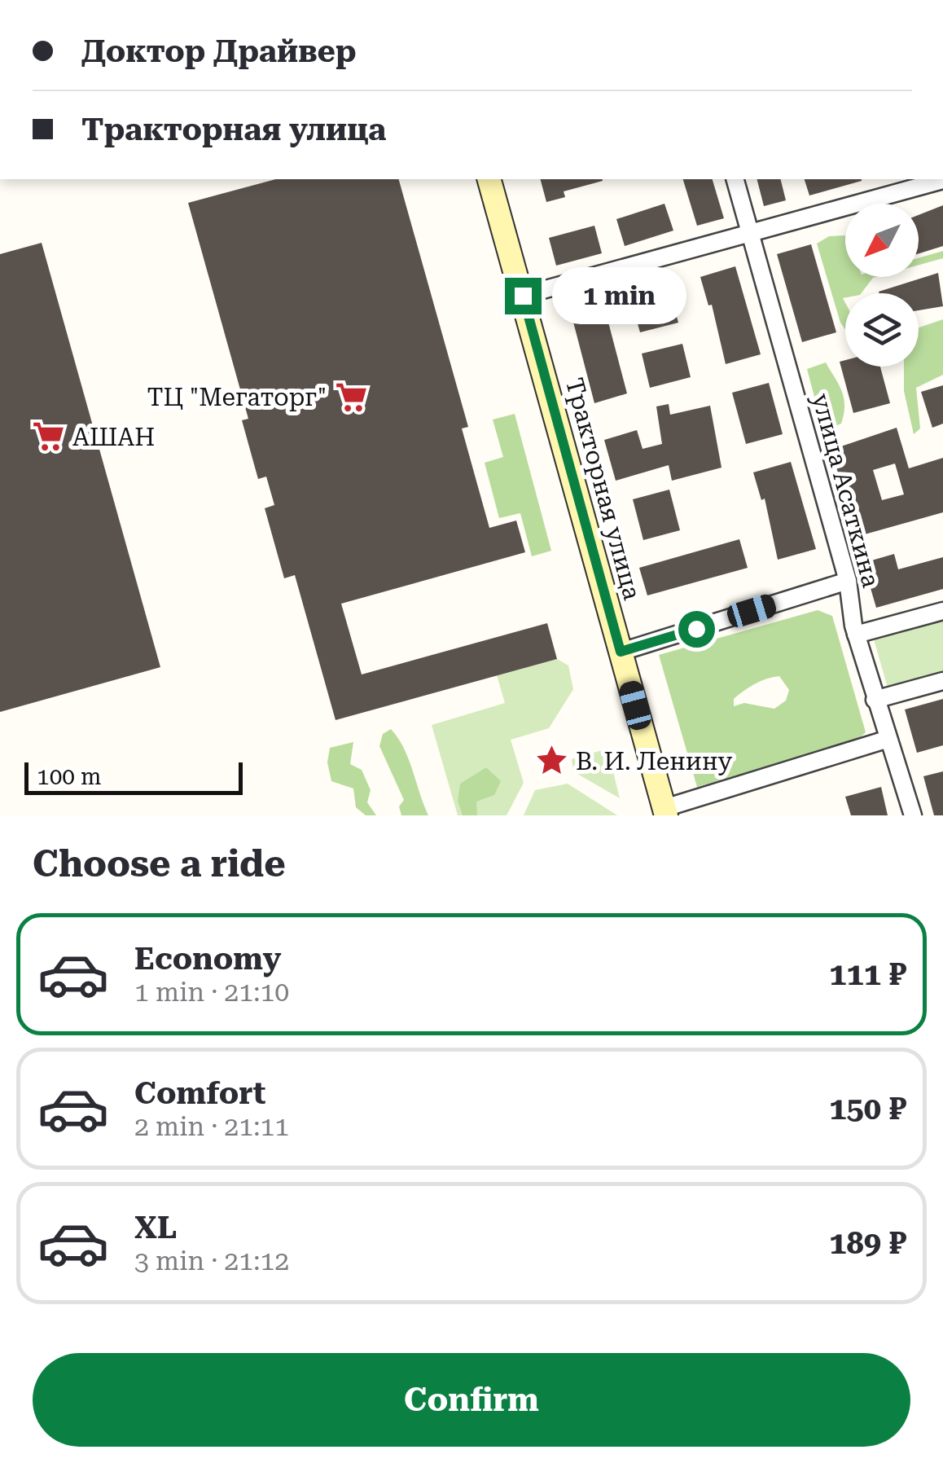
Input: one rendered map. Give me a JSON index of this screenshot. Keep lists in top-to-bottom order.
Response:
{
  "streets": {
    "main road": ["Тракторная улица"],
    "street": ["улица Асаткина"]
  },
  "places": {
    "supermarket": ["ТЦ \"Мегаторг\"", "АШАН"],
    "place": ["В. И. Ленину"]
  },
  "scale_bar": "100 m",
  "north": "bottom left",
  "page": {
    "banner": ["Доктор Драйвер", "Тракторная улица"],
    "bubble": "1 min",
    "scale": "100 m",
    "heading": "Choose a ride",
    "list": [
      {
        "name": "Economy",
        "note": "1 min · 21:10",
        "value": "111 ₽"
      },
      {
        "name": "Comfort",
        "note": "2 min · 21:11",
        "value": "150 ₽"
      },
      {
        "name": "XL",
        "note": "3 min · 21:12",
        "value": "189 ₽"
      }
    ],
    "buttons": "Confirm"
  }
}
